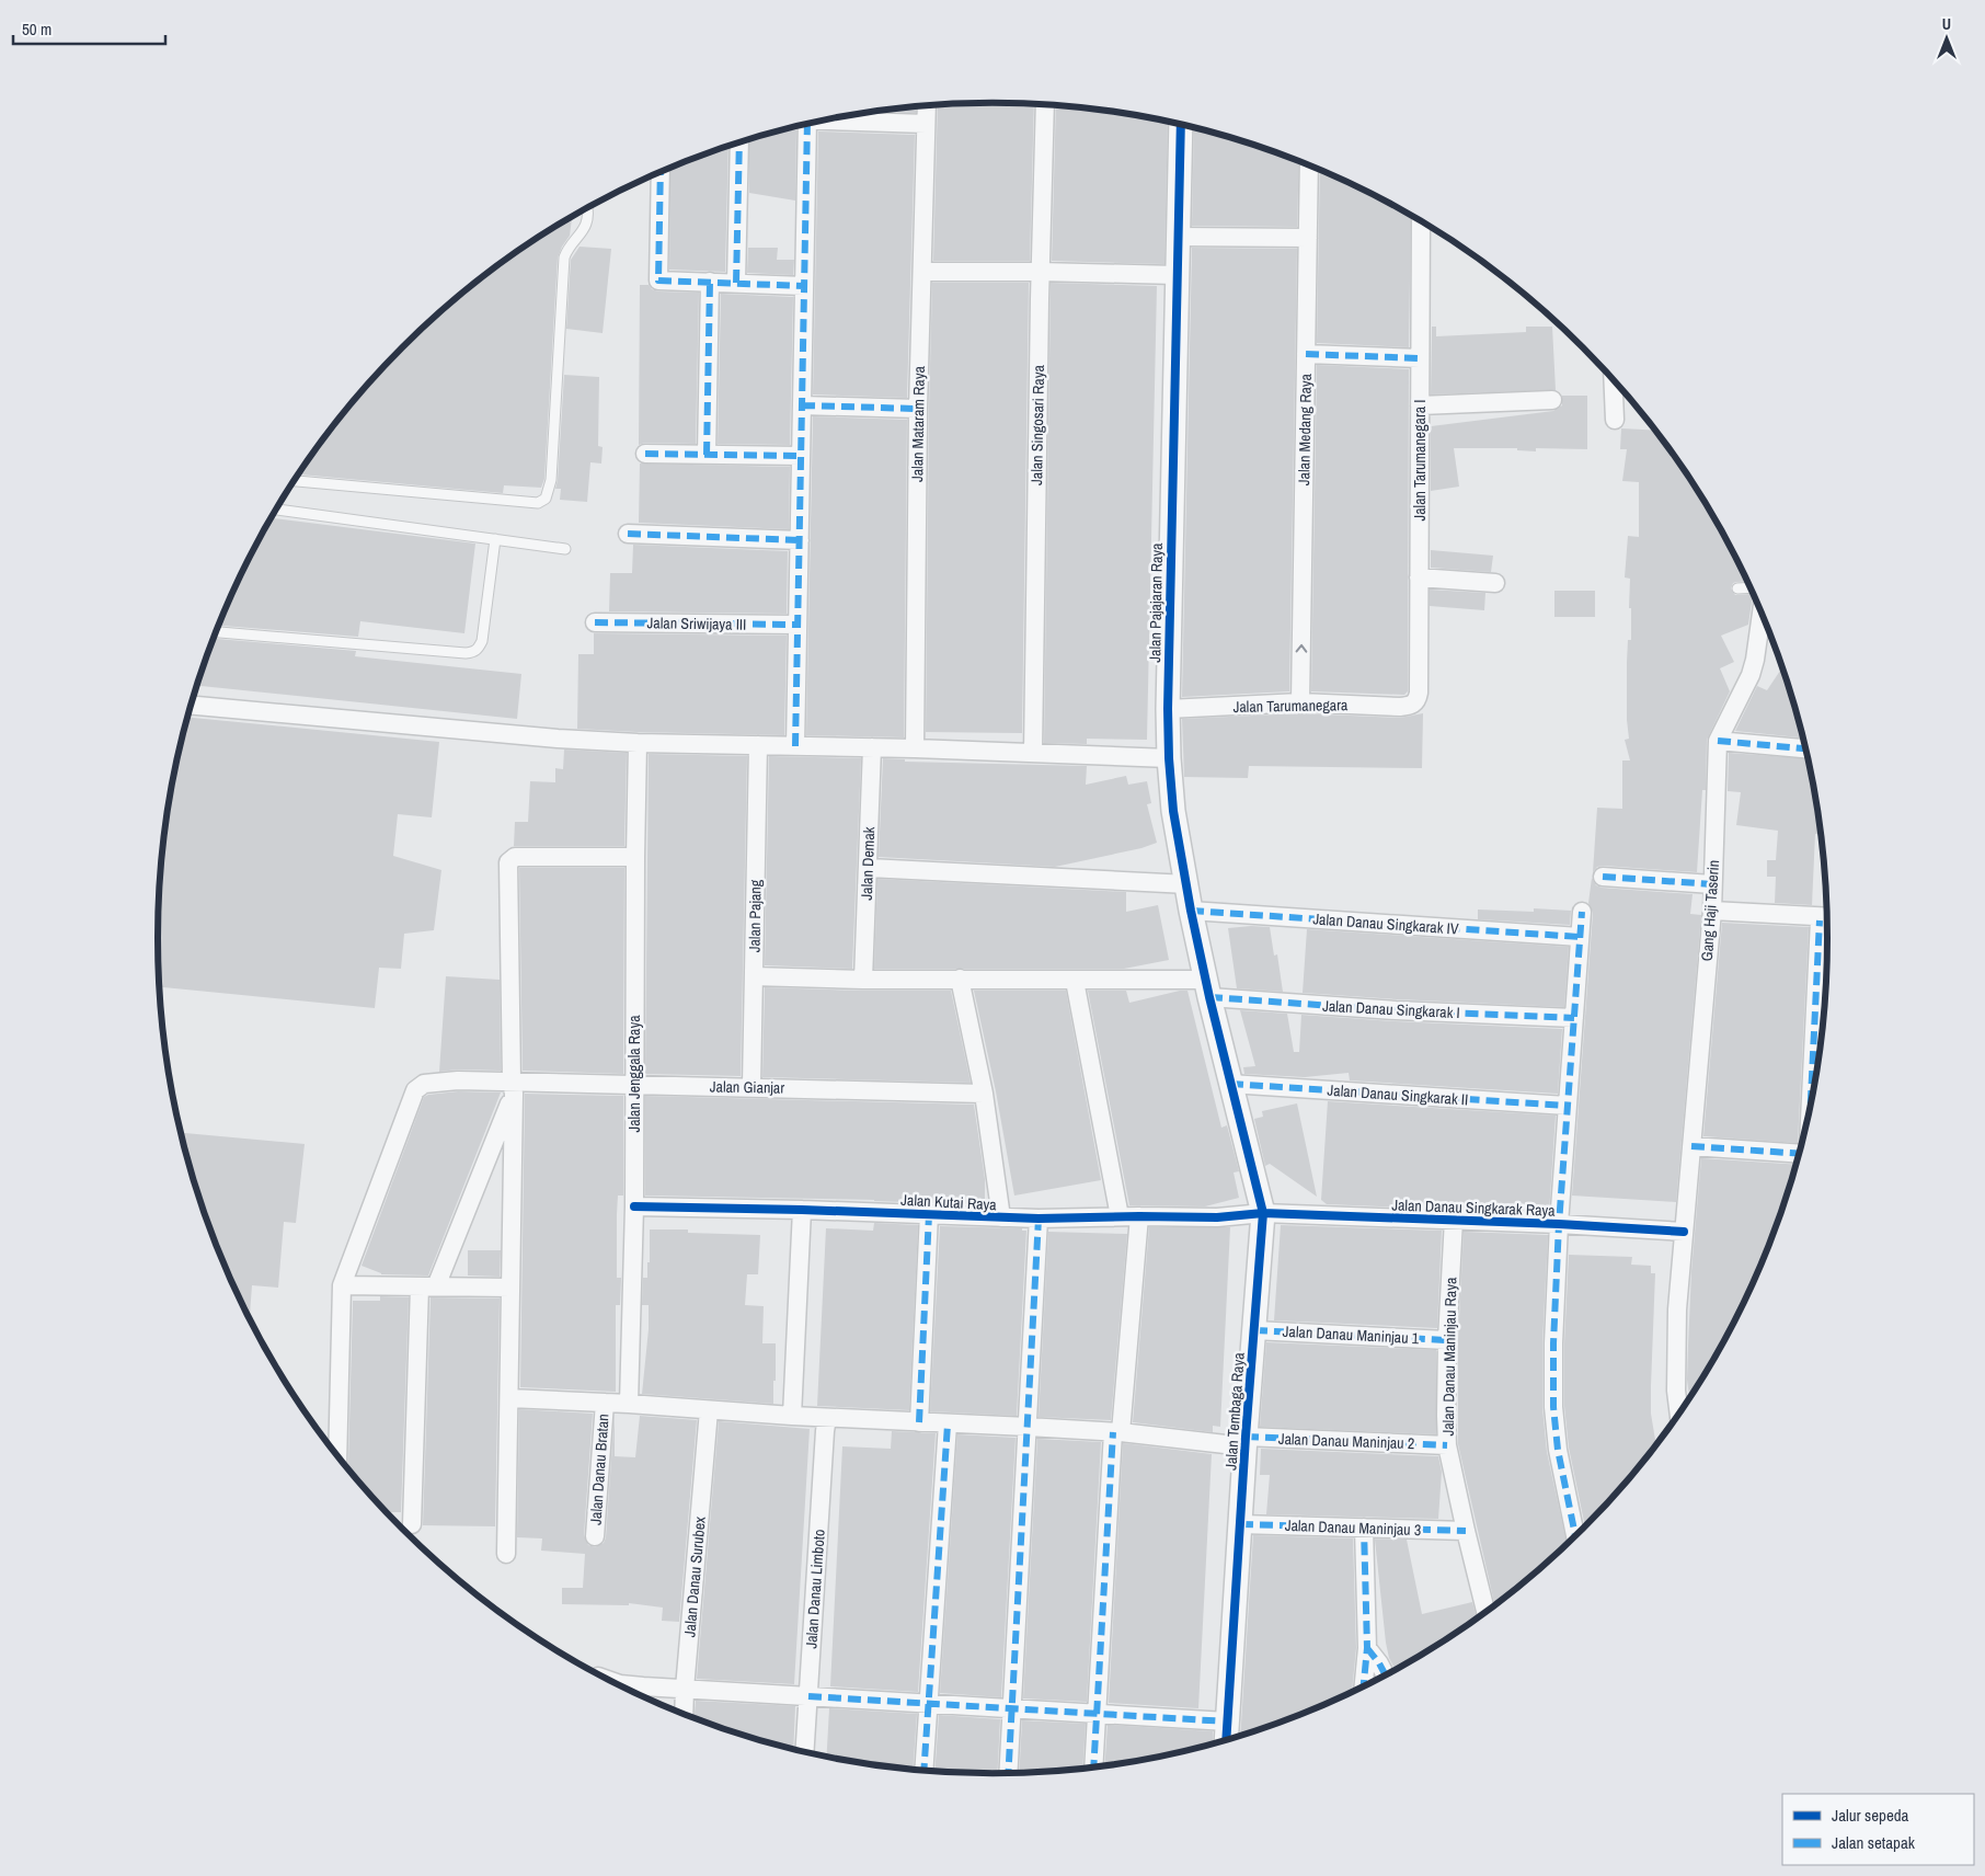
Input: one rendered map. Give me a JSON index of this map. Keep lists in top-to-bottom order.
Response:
{
  "streets": {
    "street": [
      "Jalan Mataram Raya",
      "Jalan Singosari Raya",
      "Jalan Medang Raya",
      "Jalan Tarumanegara I",
      "Jalan Pajajaran Raya",
      "Jalan Sriwijaya III",
      "Jalan Tarumanegara",
      "Jalan Demak",
      "Gang Haji Taserin",
      "Jalan Pajang",
      "Jalan Danau Singkarak IV",
      "Jalan Danau Singkarak I",
      "Jalan Jenggala Raya",
      "Jalan Gianjar",
      "Jalan Danau Singkarak II",
      "Jalan Kutai Raya",
      "Jalan Danau Singkarak Raya",
      "Jalan Danau Maninjau 1",
      "Jalan Danau Maninjau Raya",
      "Jalan Tembaga Raya",
      "Jalan Danau Maninjau 2",
      "Jalan Danau Bratan",
      "Jalan Danau Maninjau 3",
      "Jalan Danau Surubex",
      "Jalan Danau Limboto"
    ]
  },
  "crossings": [
    ["Jalan Medang Raya", "Jalan Tarumanegara"],
    ["Jalan Tarumanegara I", "Jalan Tarumanegara"],
    ["Jalan Pajajaran Raya", "Jalan Tarumanegara"],
    ["Jalan Pajajaran Raya", "Jalan Danau Singkarak IV"],
    ["Jalan Pajajaran Raya", "Jalan Danau Singkarak I"],
    ["Jalan Pajajaran Raya", "Jalan Danau Singkarak II"],
    ["Jalan Pajajaran Raya", "Jalan Tembaga Raya"],
    ["Jalan Demak", "Jalan Danau Singkarak I"],
    ["Gang Haji Taserin", "Jalan Danau Singkarak Raya"],
    ["Jalan Pajang", "Jalan Danau Singkarak I"],
    ["Jalan Pajang", "Jalan Gianjar"],
    ["Jalan Jenggala Raya", "Jalan Gianjar"],
    ["Jalan Jenggala Raya", "Jalan Kutai Raya"],
    ["Jalan Jenggala Raya", "Jalan Danau Maninjau 2"],
    ["Jalan Danau Singkarak II", "Jalan Tembaga Raya"],
    ["Jalan Kutai Raya", "Jalan Danau Singkarak Raya"],
    ["Jalan Kutai Raya", "Jalan Tembaga Raya"],
    ["Jalan Danau Singkarak Raya", "Jalan Danau Maninjau Raya"],
    ["Jalan Danau Singkarak Raya", "Jalan Tembaga Raya"],
    ["Jalan Danau Maninjau 1", "Jalan Danau Maninjau Raya"],
    ["Jalan Danau Maninjau 1", "Jalan Tembaga Raya"],
    ["Jalan Danau Maninjau Raya", "Jalan Danau Maninjau 2"],
    ["Jalan Danau Maninjau Raya", "Jalan Danau Maninjau 3"],
    ["Jalan Tembaga Raya", "Jalan Danau Maninjau 2"],
    ["Jalan Tembaga Raya", "Jalan Danau Maninjau 3"],
    ["Jalan Danau Maninjau 2", "Jalan Danau Bratan"],
    ["Jalan Danau Maninjau 2", "Jalan Danau Surubex"],
    ["Jalan Danau Maninjau 2", "Jalan Danau Limboto"]
  ],
  "one_way": ["Jalan Medang Raya"],
  "legend": ["Jalur sepeda", "Jalan setapak"],
  "scale_bar": "50 m",
  "north": "top"
}
